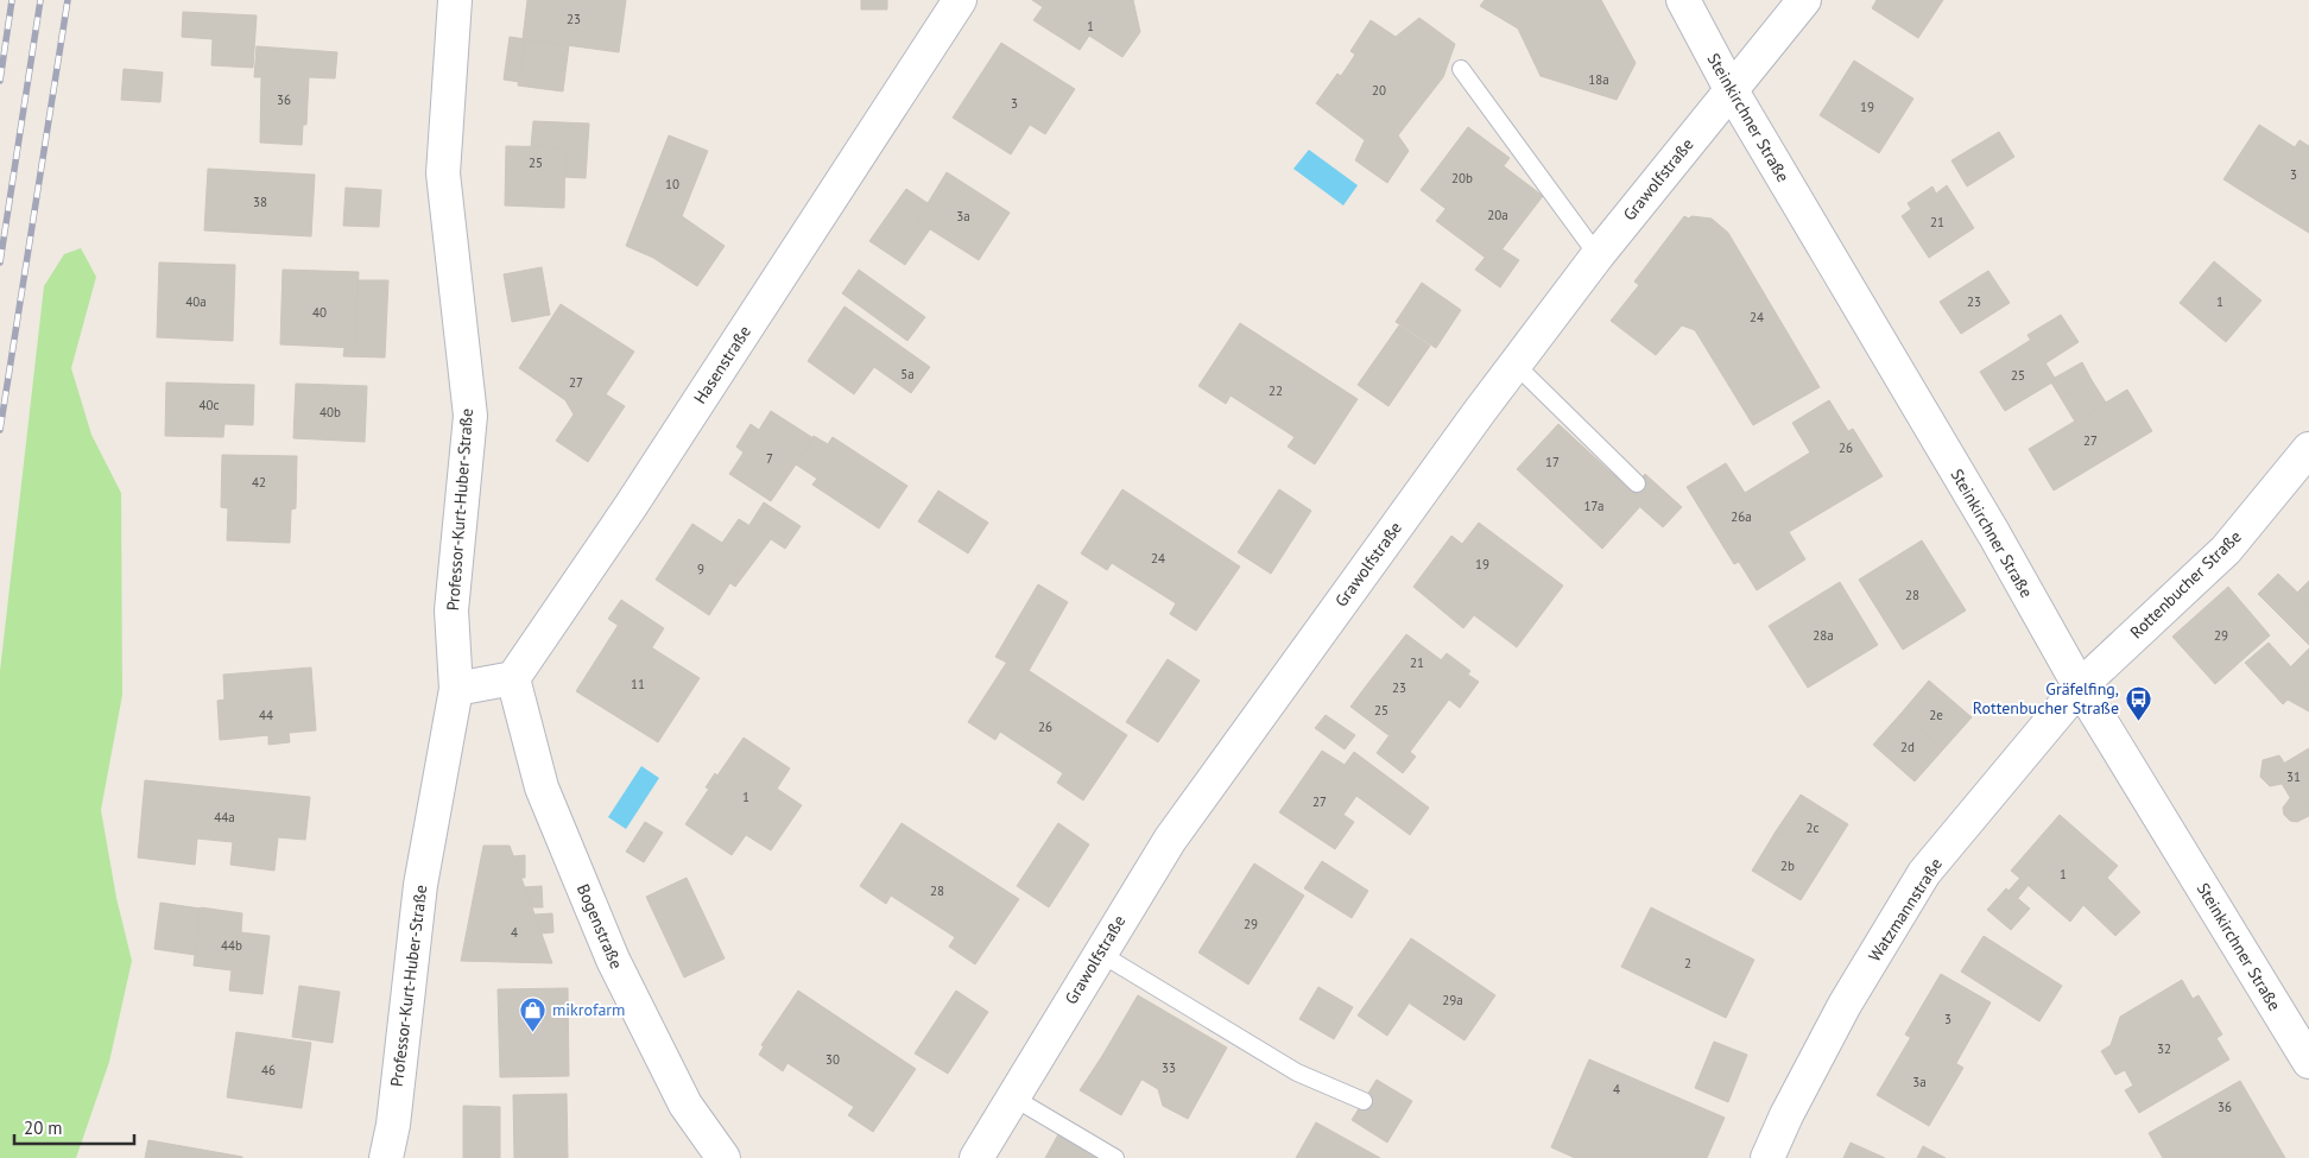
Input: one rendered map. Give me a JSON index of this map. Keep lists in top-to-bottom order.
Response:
{
  "streets": {
    "street": [
      "Steinkirchner Straße",
      "Grawolfstraße",
      "Hasenstraße",
      "Professor-Kurt-Huber-Straße",
      "Rottenbucher Straße",
      "Watzmannstraße",
      "Bogenstraße"
    ]
  },
  "crossings": [
    ["Steinkirchner Straße", "Grawolfstraße"],
    ["Steinkirchner Straße", "Rottenbucher Straße"],
    ["Steinkirchner Straße", "Watzmannstraße"],
    ["Hasenstraße", "Bogenstraße"],
    ["Rottenbucher Straße", "Watzmannstraße"]
  ],
  "places": {
    "bus stop": ["Gräfelfing, Rottenbucher Straße"],
    "shop": ["mikrofarm"]
  },
  "house_numbers": [
    "23",
    "1",
    "18a",
    "20",
    "36",
    "3",
    "19",
    "25",
    "3",
    "20b",
    "10",
    "38",
    "20a",
    "3a",
    "21",
    "40a",
    "23",
    "1",
    "40",
    "24",
    "5a",
    "25",
    "27",
    "22",
    "40c",
    "40b",
    "27",
    "26",
    "7",
    "17",
    "42",
    "17a",
    "26a",
    "24",
    "19",
    "9",
    "28",
    "28a",
    "29",
    "21",
    "11",
    "23",
    "25",
    "44",
    "2e",
    "26",
    "2d",
    "31",
    "1",
    "27",
    "44a",
    "2c",
    "2b",
    "1",
    "28",
    "29",
    "4",
    "44b",
    "2",
    "29a",
    "3",
    "32",
    "30",
    "33",
    "46",
    "3a",
    "4",
    "36"
  ],
  "scale_bar": "20 m"
}
